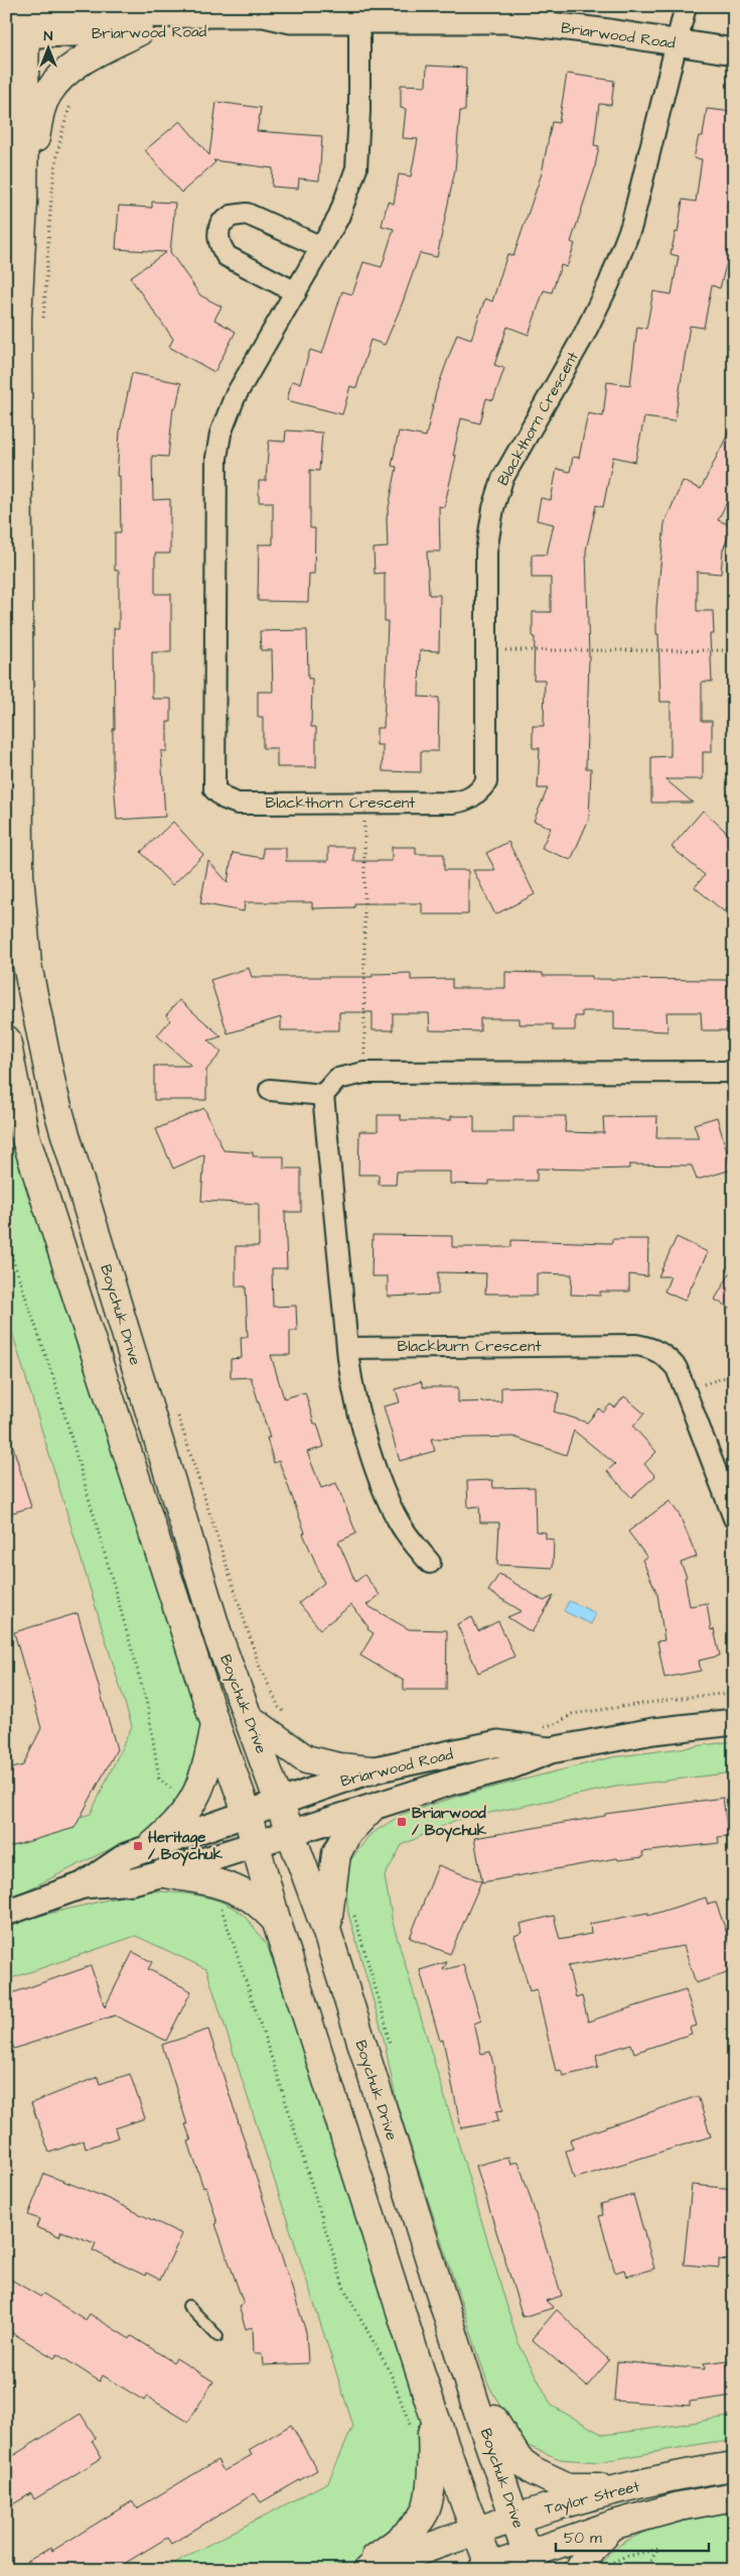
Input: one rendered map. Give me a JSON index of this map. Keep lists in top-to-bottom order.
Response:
{
  "streets": {
    "main road": ["Boychuk Drive", "Taylor Street"],
    "street": ["Briarwood Road", "Blackthorn Crescent", "Blackburn Crescent"]
  },
  "crossings": [
    ["Briarwood Road", "Blackthorn Crescent"],
    ["Briarwood Road", "Boychuk Drive"],
    ["Boychuk Drive", "Taylor Street"]
  ],
  "places": {
    "transit": ["Briarwood / Boychuk", "Heritage / Boychuk"]
  },
  "scale_bar": "50 m",
  "north": "top"
}
